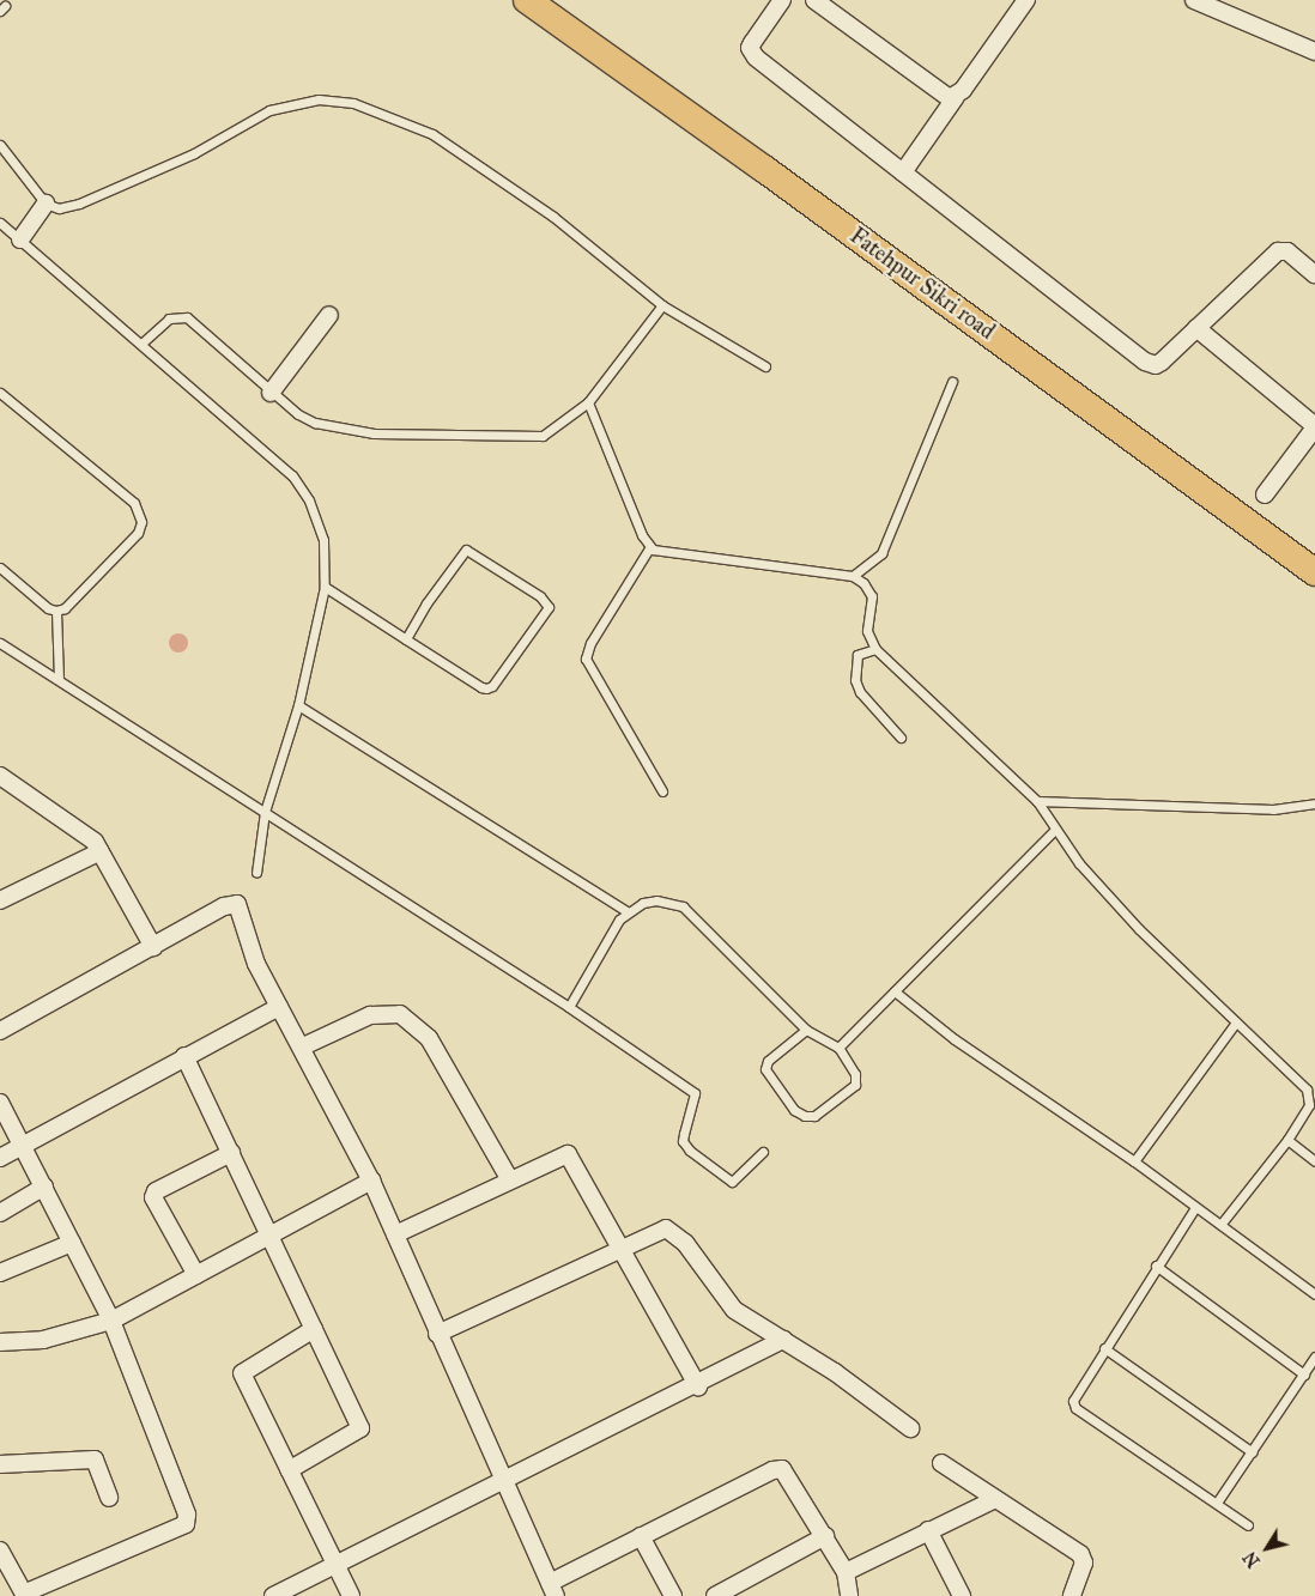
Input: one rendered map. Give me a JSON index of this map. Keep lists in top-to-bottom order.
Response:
{
  "streets": {
    "main road": ["Fatehpur Sikri road"]
  },
  "north": "bottom left"
}
